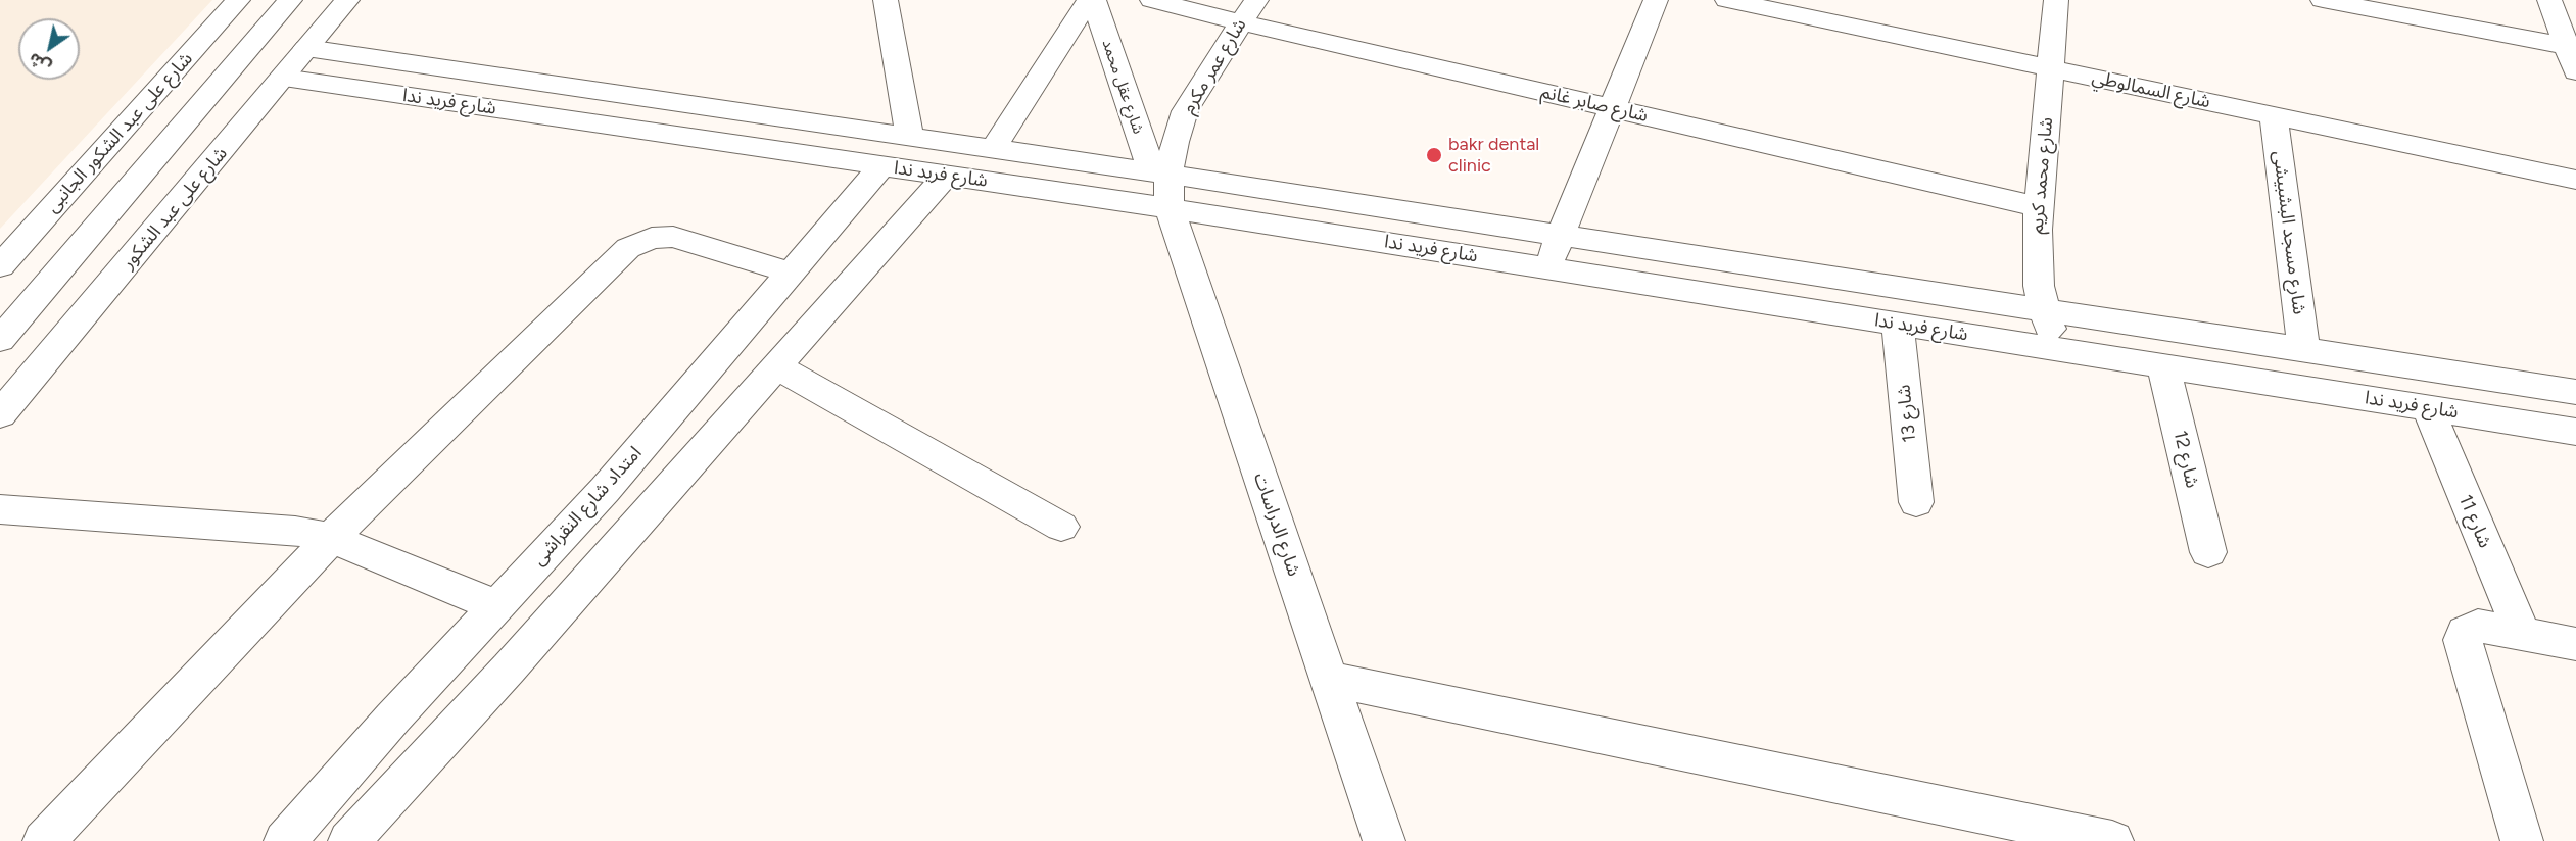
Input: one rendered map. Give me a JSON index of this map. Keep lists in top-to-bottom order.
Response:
{
  "streets": {
    "street": [
      "شارع عمر مكرم",
      "شارع عقل محمد",
      "شارع السمالوطي",
      "شارع فريد ندا",
      "شارع صابر غانم",
      "شارع على عبد الشكور الجانبى",
      "شارع محمد كريم",
      "شارع على عبد الشكور",
      "شارع مسجد البشبيشى",
      "شارع 13",
      "شارع 12",
      "امتداد شارع النقراشى",
      "شارع 11",
      "شارع الدراسات"
    ]
  },
  "crossings": [
    ["شارع عمر مكرم", "شارع عقل محمد"],
    ["شارع عمر مكرم", "شارع فريد ندا"],
    ["شارع عمر مكرم", "شارع صابر غانم"],
    ["شارع عمر مكرم", "شارع الدراسات"],
    ["شارع عقل محمد", "شارع فريد ندا"],
    ["شارع عقل محمد", "شارع الدراسات"],
    ["شارع السمالوطي", "شارع محمد كريم"],
    ["شارع السمالوطي", "شارع مسجد البشبيشى"],
    ["شارع فريد ندا", "شارع محمد كريم"],
    ["شارع فريد ندا", "شارع على عبد الشكور"],
    ["شارع فريد ندا", "شارع مسجد البشبيشى"],
    ["شارع فريد ندا", "شارع 13"],
    ["شارع فريد ندا", "شارع 12"],
    ["شارع فريد ندا", "امتداد شارع النقراشى"],
    ["شارع فريد ندا", "شارع 11"],
    ["شارع فريد ندا", "شارع الدراسات"],
    ["شارع صابر غانم", "شارع محمد كريم"]
  ],
  "places": ["bakr dental clinic"],
  "north": "bottom left"
}
